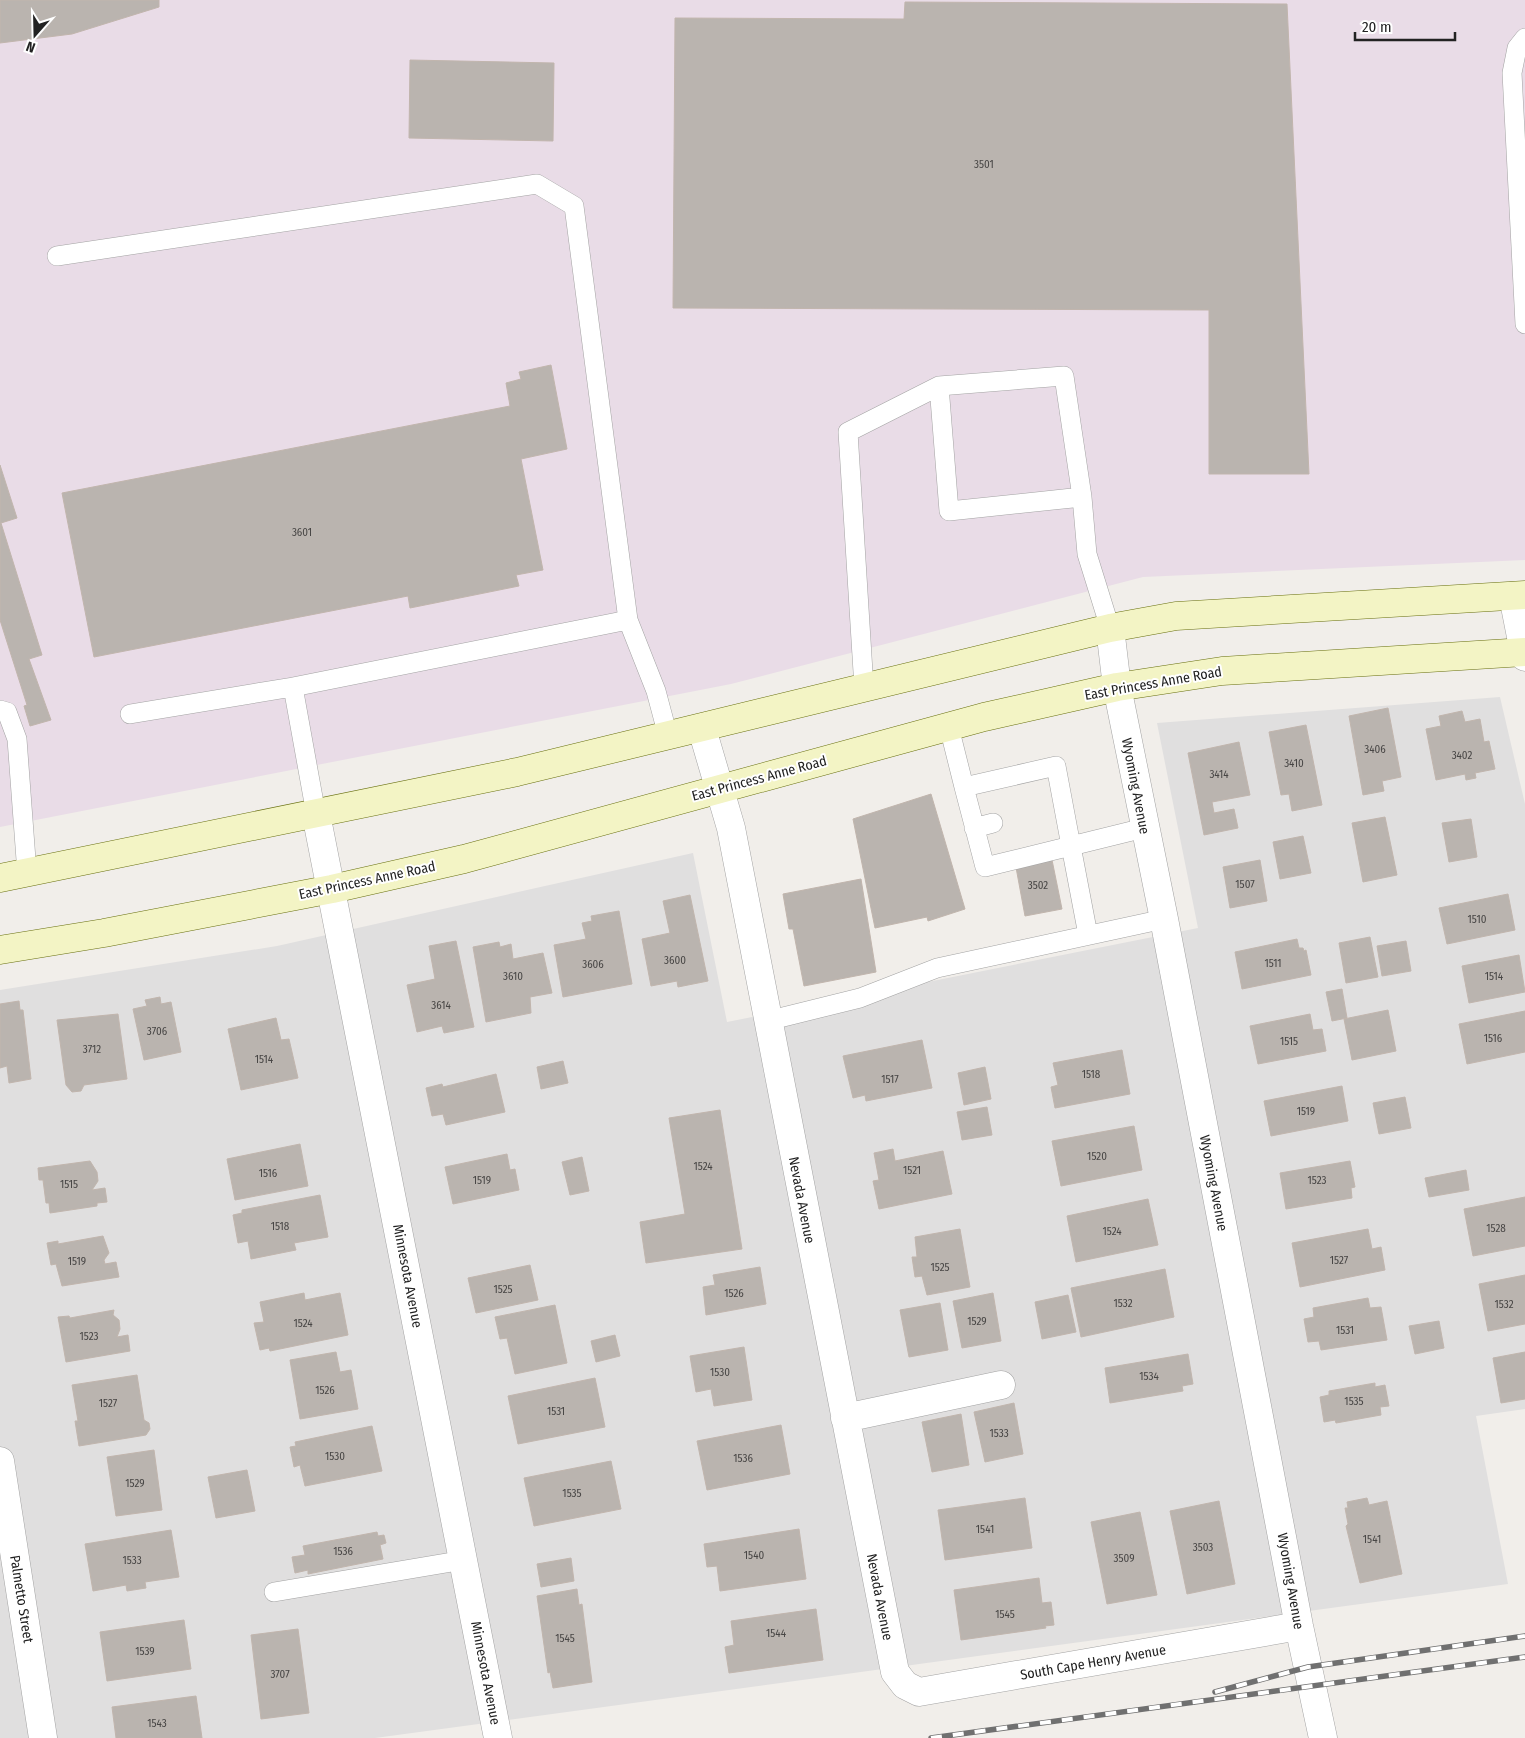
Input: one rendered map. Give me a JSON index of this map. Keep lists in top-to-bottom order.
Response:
{
  "streets": {
    "main road": ["East Princess Anne Road"],
    "street": [
      "Wyoming Avenue",
      "Nevada Avenue",
      "Minnesota Avenue",
      "Palmetto Street",
      "South Cape Henry Avenue"
    ]
  },
  "crossings": [
    ["East Princess Anne Road", "Wyoming Avenue"],
    ["East Princess Anne Road", "Nevada Avenue"],
    ["East Princess Anne Road", "Minnesota Avenue"],
    ["Wyoming Avenue", "South Cape Henry Avenue"],
    ["Nevada Avenue", "South Cape Henry Avenue"]
  ],
  "house_numbers": [
    "3501",
    "3601",
    "3406",
    "3402",
    "3410",
    "3414",
    "1507",
    "3502",
    "1510",
    "3600",
    "1511",
    "3606",
    "3610",
    "1514",
    "3614",
    "3706",
    "1516",
    "1515",
    "3712",
    "1514",
    "1518",
    "1517",
    "1519",
    "1520",
    "1524",
    "1521",
    "1516",
    "1519",
    "1523",
    "1515",
    "1518",
    "1528",
    "1524",
    "1527",
    "1519",
    "1525",
    "1525",
    "1526",
    "1532",
    "1532",
    "1529",
    "1524",
    "1531",
    "1523",
    "1530",
    "1534",
    "1526",
    "1535",
    "1527",
    "1531",
    "1533",
    "1530",
    "1536",
    "1529",
    "1535",
    "1541",
    "1541",
    "3503",
    "1536",
    "1540",
    "3509",
    "1533",
    "1545",
    "1544",
    "1545",
    "1539",
    "3707",
    "1543"
  ],
  "scale_bar": "20 m",
  "north": "bottom"
}
